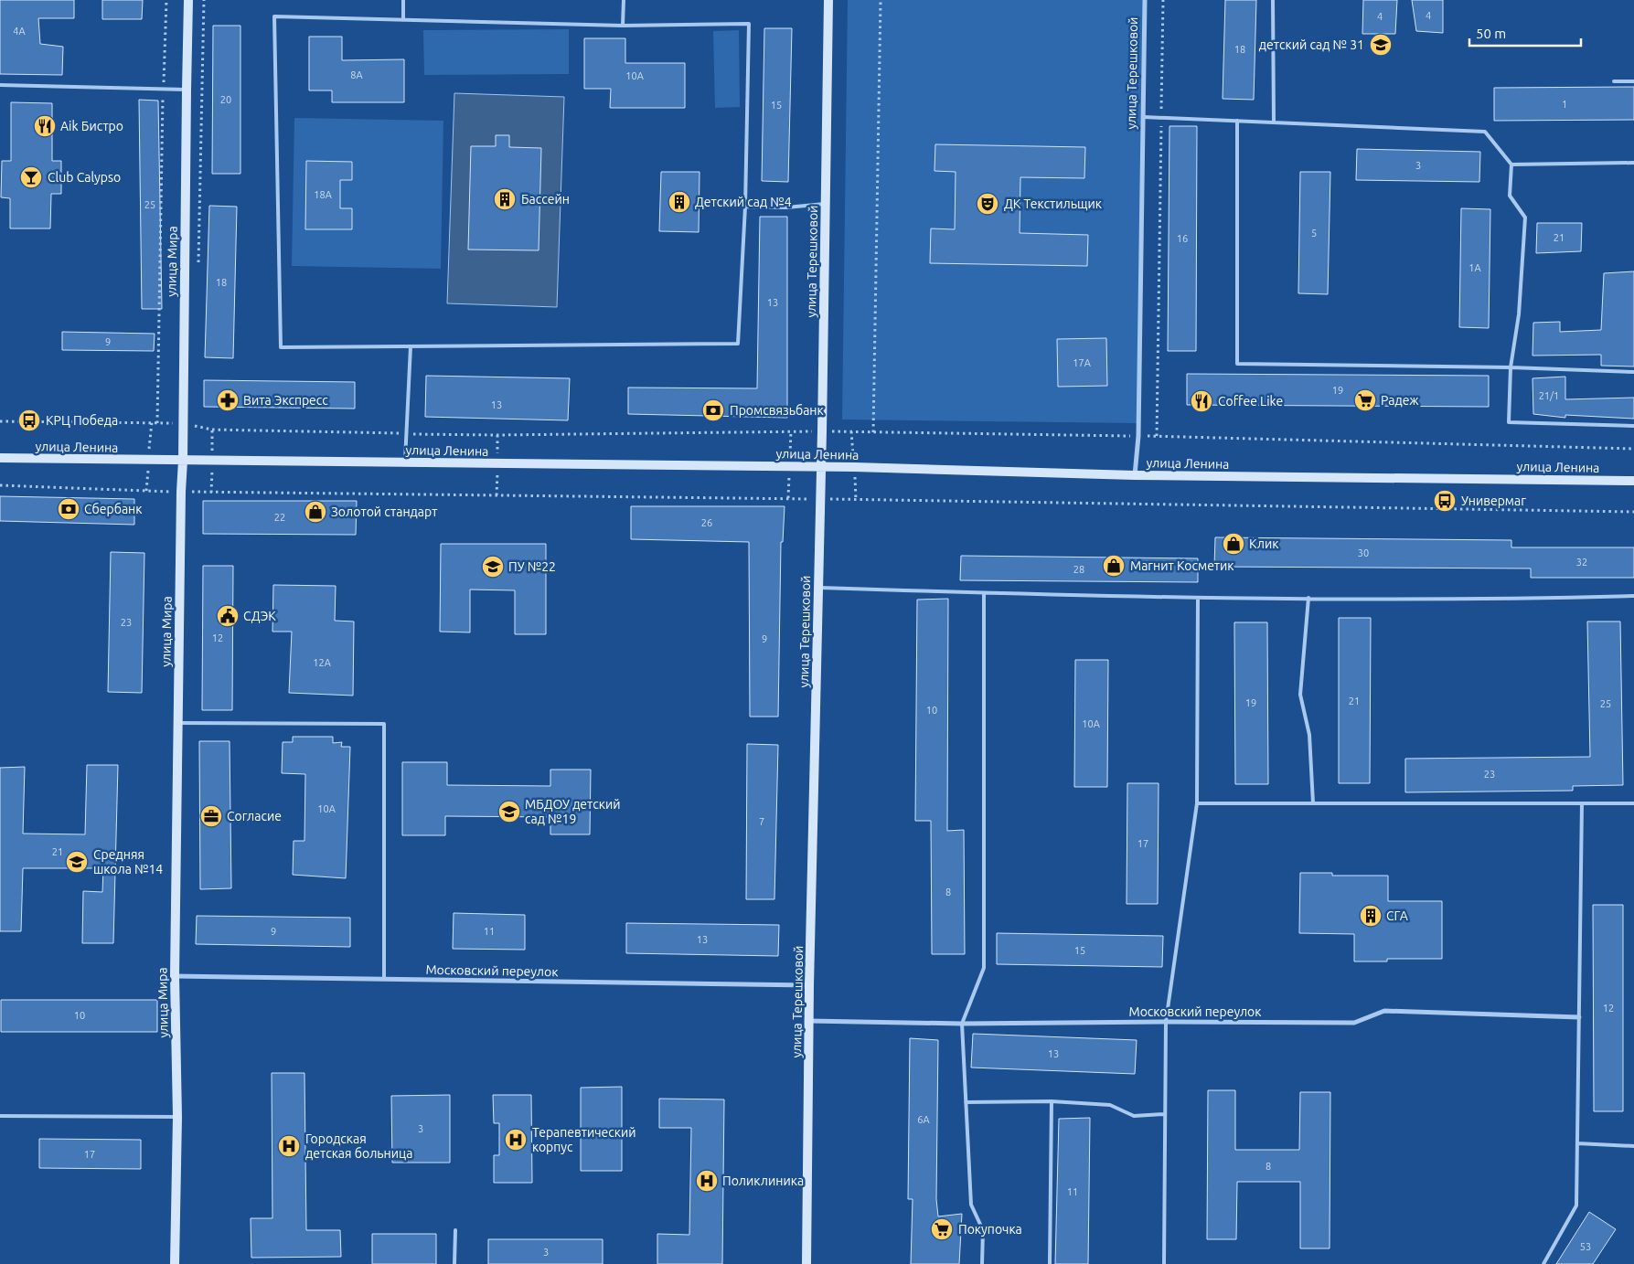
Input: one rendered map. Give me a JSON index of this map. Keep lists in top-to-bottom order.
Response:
{
  "streets": {
    "street": [
      "улица Терешковой",
      "улица Мира",
      "улица Ленина",
      "Московский переулок"
    ]
  },
  "crossings": [
    ["улица Терешковой", "улица Ленина"],
    ["улица Терешковой", "Московский переулок"],
    ["улица Мира", "улица Ленина"],
    ["улица Мира", "Московский переулок"]
  ],
  "places": {
    "school or university": [
      "детский сад № 31",
      "ПУ №22",
      "МБДОУ детский сад №19",
      "Средняя школа №14"
    ],
    "restaurant": ["Aik Бистро", "Coffee Like"],
    "bar": ["Club Calypso"],
    "building": ["Бассейн", "Детский сад №4", "СГА"],
    "theatre": ["ДК Текстильщик"],
    "pharmacy": ["Вита Экспресс"],
    "supermarket": ["Радеж", "Покупочка"],
    "bank": ["Промсвязьбанк", "Сбербанк"],
    "bus stop": ["КРЦ Победа", "Универмаг"],
    "shop": ["Золотой стандарт", "Клик", "Магнит Косметик"],
    "public building": ["СДЭК"],
    "office": ["Согласие"],
    "hospital": ["Терапевтический корпус", "Городская детская больница", "Поликлиника"]
  },
  "house_numbers": [
    "4",
    "4",
    "4А",
    "18",
    "8А",
    "10А",
    "20",
    "1",
    "15",
    "3",
    "18А",
    "25",
    "5",
    "21",
    "16",
    "1А",
    "18",
    "13",
    "9",
    "17А",
    "19",
    "21/1",
    "13",
    "22",
    "26",
    "30",
    "32",
    "28",
    "23",
    "12",
    "9",
    "12А",
    "21",
    "19",
    "25",
    "10",
    "10А",
    "23",
    "10А",
    "7",
    "17",
    "21",
    "8",
    "9",
    "11",
    "13",
    "15",
    "12",
    "10",
    "13",
    "6А",
    "3",
    "17",
    "8",
    "11",
    "53",
    "3"
  ],
  "scale_bar": "50 m"
}
